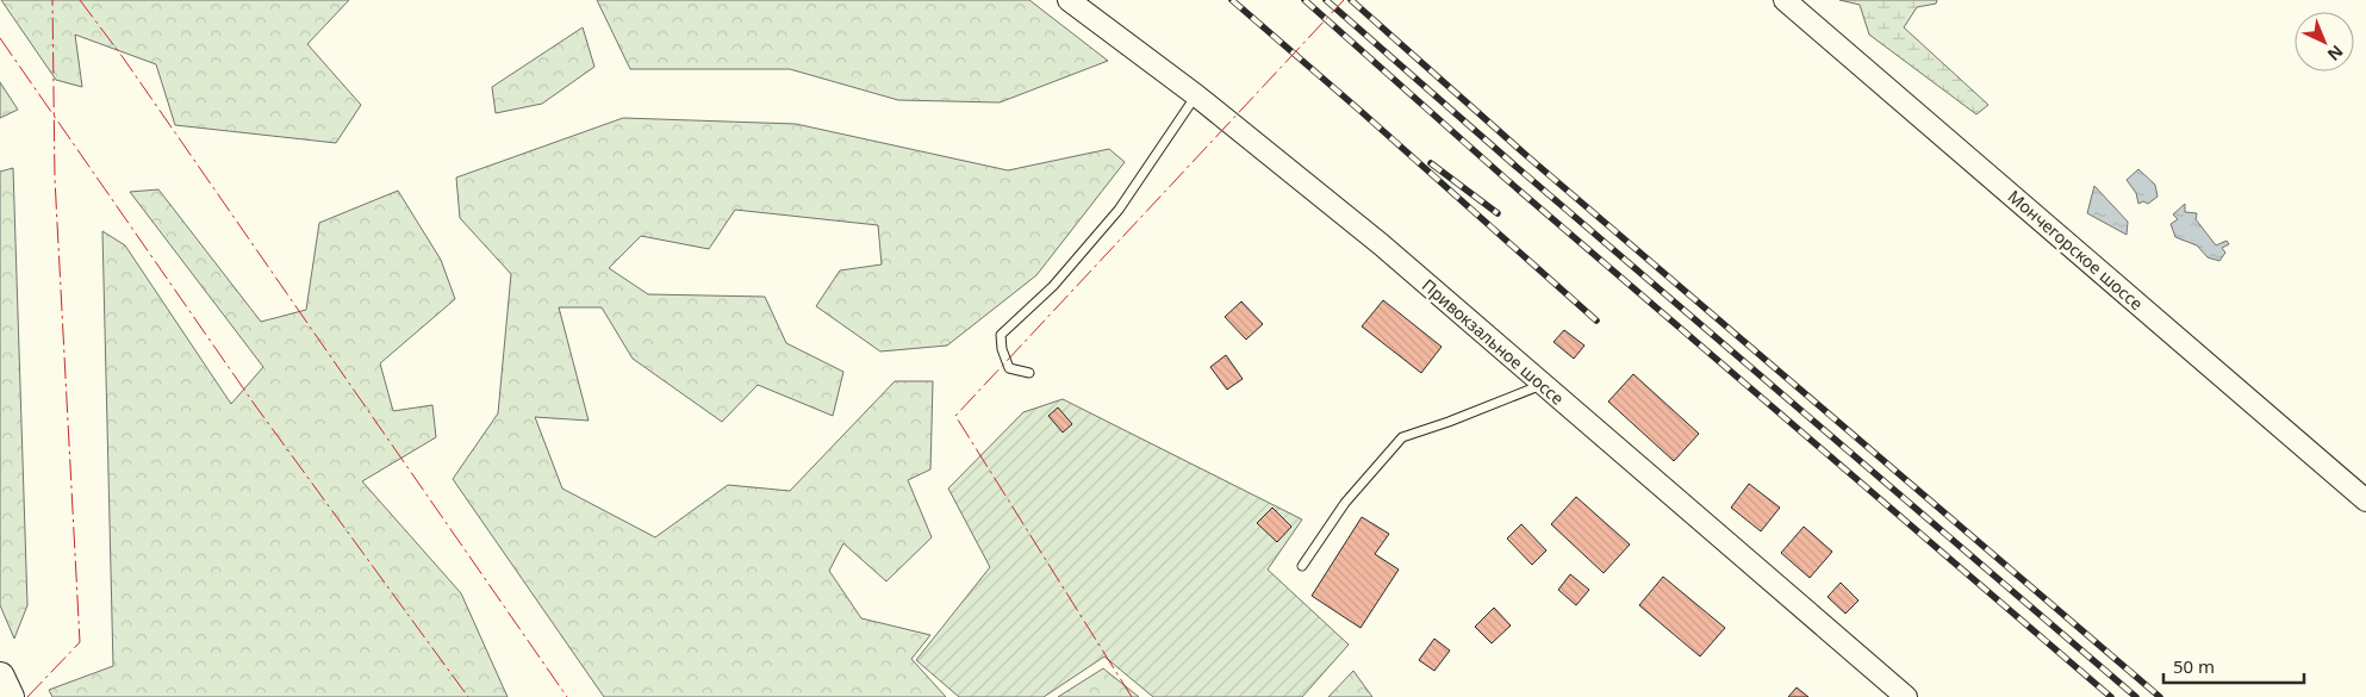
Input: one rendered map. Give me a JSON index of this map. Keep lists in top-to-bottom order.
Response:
{
  "streets": {
    "street": ["Мончегорское шоссе", "Привокзальное шоссе"]
  },
  "scale_bar": "50 m",
  "north": "bottom right"
}
